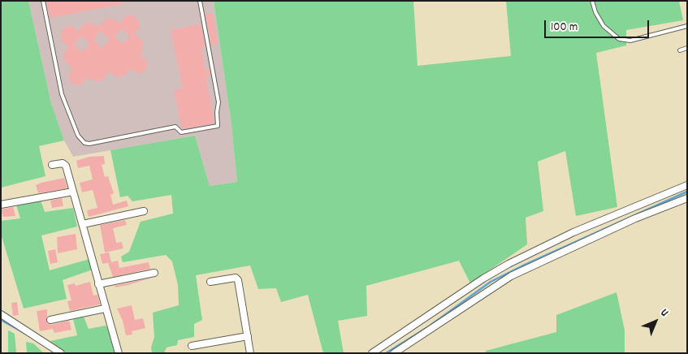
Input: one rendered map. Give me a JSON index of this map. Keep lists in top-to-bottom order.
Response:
{
  "scale_bar": "100 m",
  "north": "top right"
}
